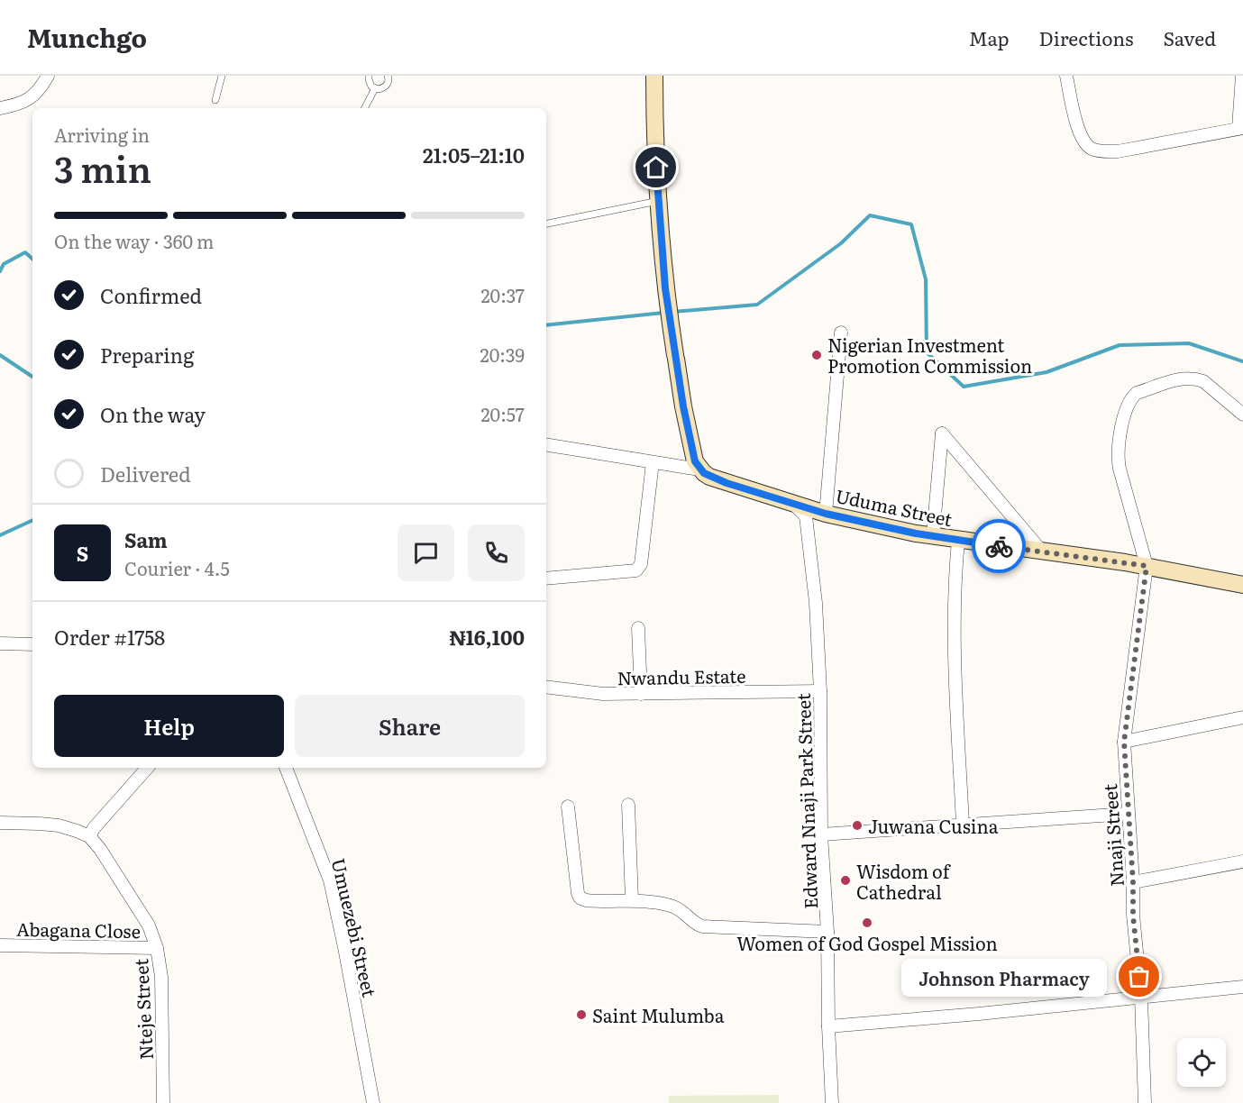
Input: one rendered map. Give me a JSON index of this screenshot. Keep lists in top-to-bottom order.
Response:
{
  "streets": {
    "street": [
      "Uduma Street",
      "Nwandu Estate",
      "Edward Nnaji Park Street",
      "Nnaji Street",
      "Umuezebi Street",
      "Abagana Close",
      "Nteje Street"
    ]
  },
  "crossings": [
    ["Uduma Street", "Edward Nnaji Park Street"],
    ["Uduma Street", "Nnaji Street"],
    ["Nwandu Estate", "Edward Nnaji Park Street"],
    ["Abagana Close", "Nteje Street"]
  ],
  "places": [
    "Nigerian Investment Promotion Commission",
    "Juwana Cusina",
    "Wisdom of Cathedral",
    "Women of God Gospel Mission",
    "Johnson Pharmacy",
    "Saint Mulumba"
  ],
  "page": {
    "header": "Munchgo",
    "nav": ["Map", "Directions", "Saved"],
    "heading": ["3 min", "Arriving in", "21:05–21:10"],
    "panel": [
      "Sam",
      "Courier · 4.5",
      "Order #1758",
      "₦16,100"
    ],
    "bar": "On the way · 360 m",
    "list": [
      ["Confirmed", "20:37"],
      ["Preparing", "20:39"],
      ["On the way", "20:57"],
      "Delivered"
    ],
    "round": "S",
    "buttons": ["Help", "Share"],
    "bubble": "Johnson Pharmacy"
  }
}
